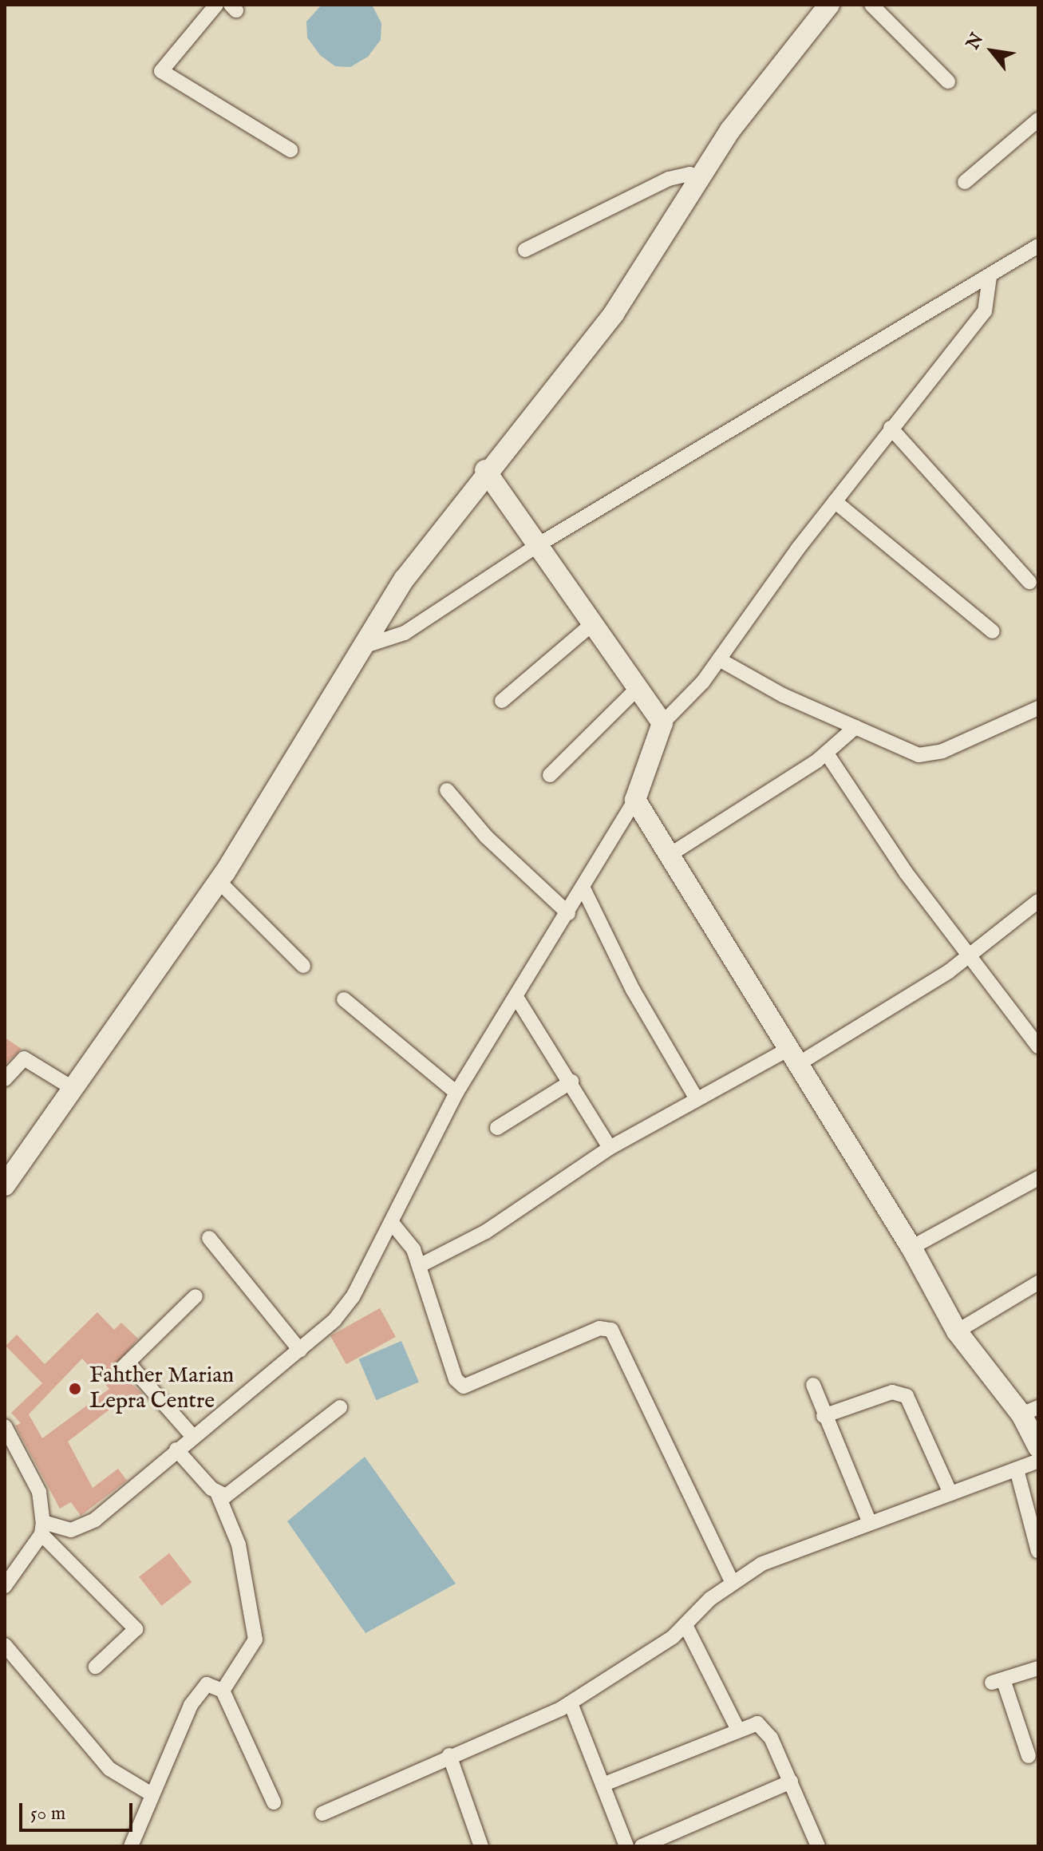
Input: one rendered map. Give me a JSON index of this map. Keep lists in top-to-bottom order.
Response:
{
  "places": ["Fahther Marian Lepra Centre"],
  "scale_bar": "50 m",
  "north": "top left"
}
